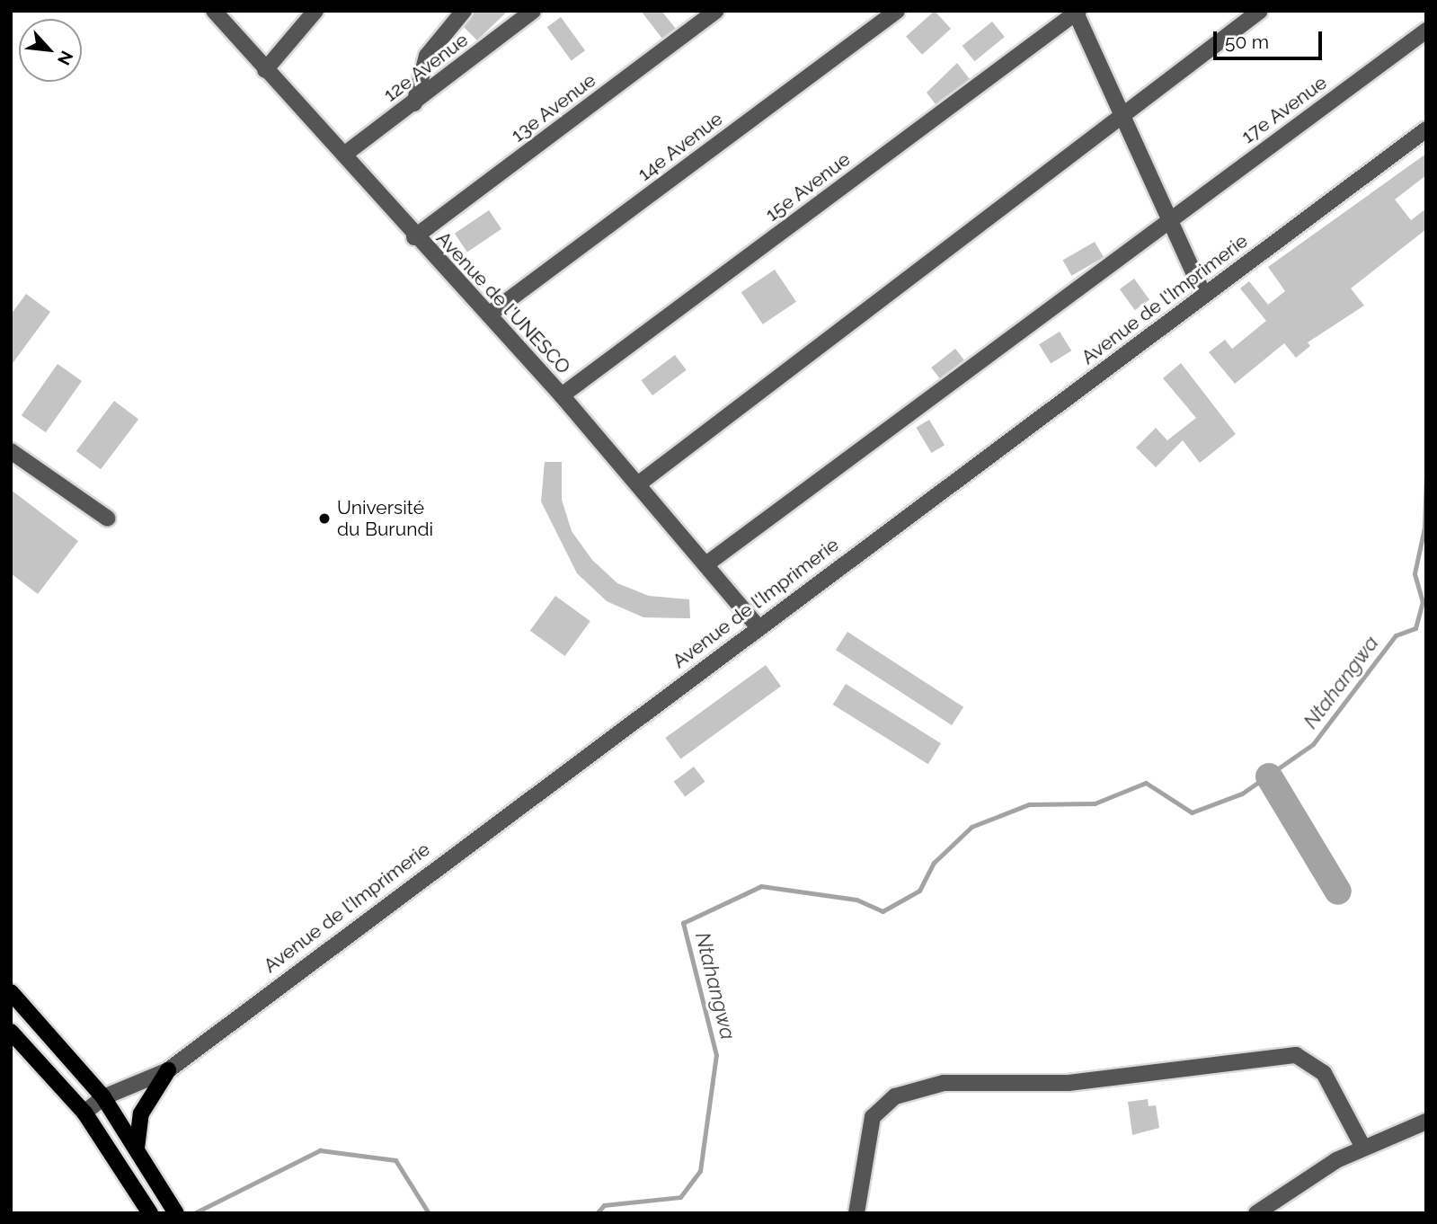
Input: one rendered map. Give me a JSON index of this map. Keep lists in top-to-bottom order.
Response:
{
  "streets": {
    "street": [
      "12e Avenue",
      "13e Avenue",
      "17e Avenue",
      "14e Avenue",
      "15e Avenue",
      "Avenue de l'Imprimerie",
      "Avenue de l'UNESCO"
    ]
  },
  "crossings": [
    ["12e Avenue", "Avenue de l'UNESCO"],
    ["13e Avenue", "Avenue de l'UNESCO"],
    ["17e Avenue", "Avenue de l'UNESCO"],
    ["14e Avenue", "Avenue de l'UNESCO"],
    ["15e Avenue", "Avenue de l'UNESCO"],
    ["Avenue de l'Imprimerie", "Avenue de l'UNESCO"]
  ],
  "water": ["Ntahangwa"],
  "places": ["Université du Burundi"],
  "scale_bar": "50 m",
  "north": "bottom right"
}
